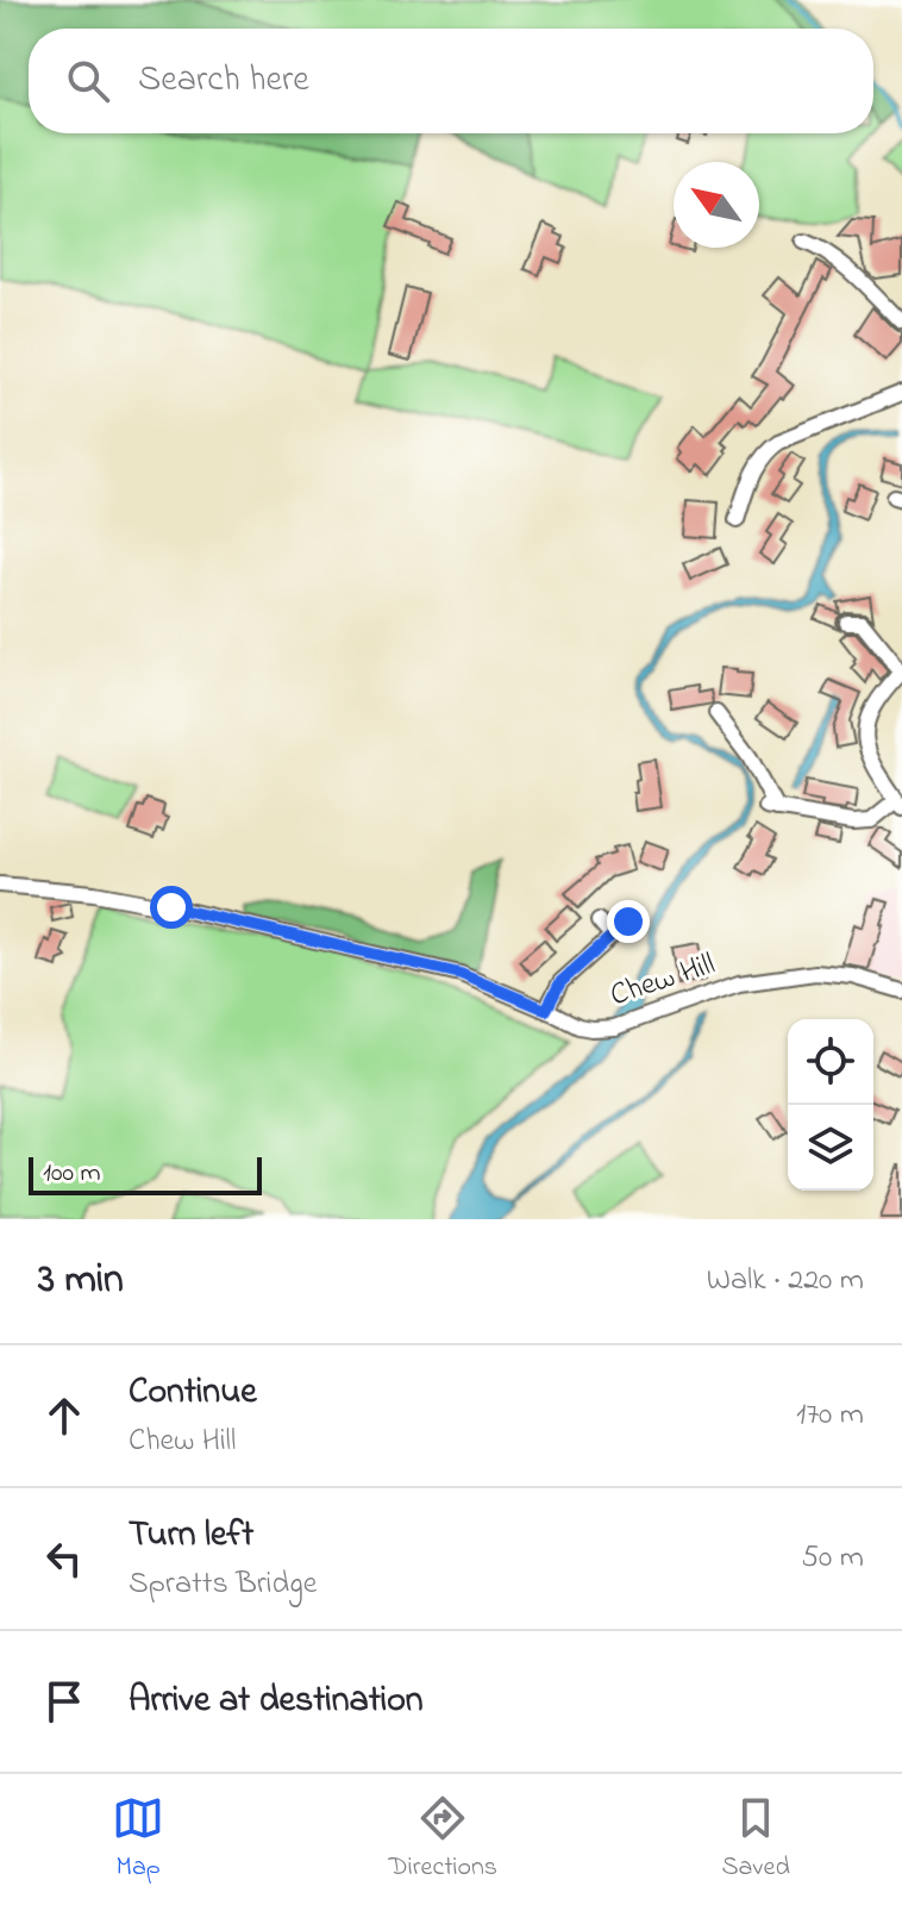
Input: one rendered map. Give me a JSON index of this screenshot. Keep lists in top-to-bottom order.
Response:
{
  "streets": {
    "street": ["Chew Hill"]
  },
  "scale_bar": "100 m",
  "north": "top left",
  "page": {
    "search": "Search here",
    "scale": "100 m",
    "heading": ["3 min", "Walk · 220 m"],
    "list": [
      ["Continue", "Chew Hill", "170 m"],
      ["Turn left", "Spratts Bridge", "50 m"],
      "Arrive at destination"
    ],
    "nav": ["Map", "Directions", "Saved"]
  }
}
